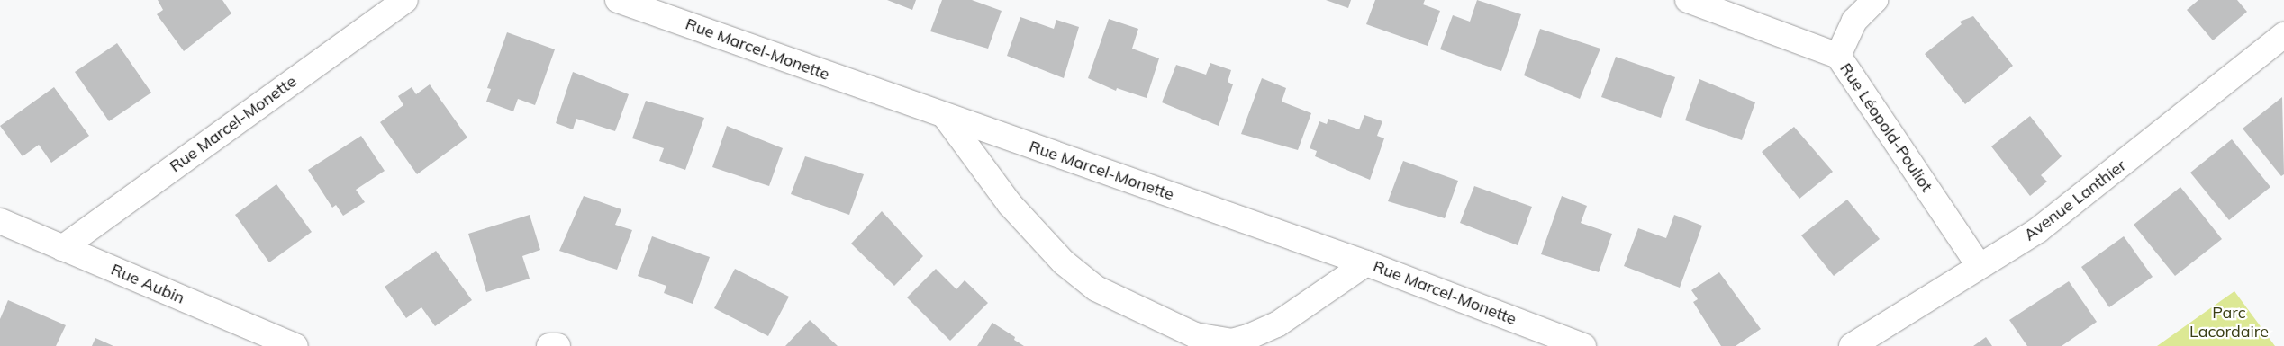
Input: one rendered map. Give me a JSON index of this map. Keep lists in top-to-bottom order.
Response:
{
  "streets": {
    "street": [
      "Rue Marcel-Monette",
      "Rue Léopold-Pouliot",
      "Avenue Lanthier",
      "Rue Aubin"
    ]
  },
  "crossings": [
    ["Rue Marcel-Monette", "Rue Aubin"],
    ["Rue Léopold-Pouliot", "Avenue Lanthier"]
  ],
  "parks": ["Parc Lacordaire"]
}
